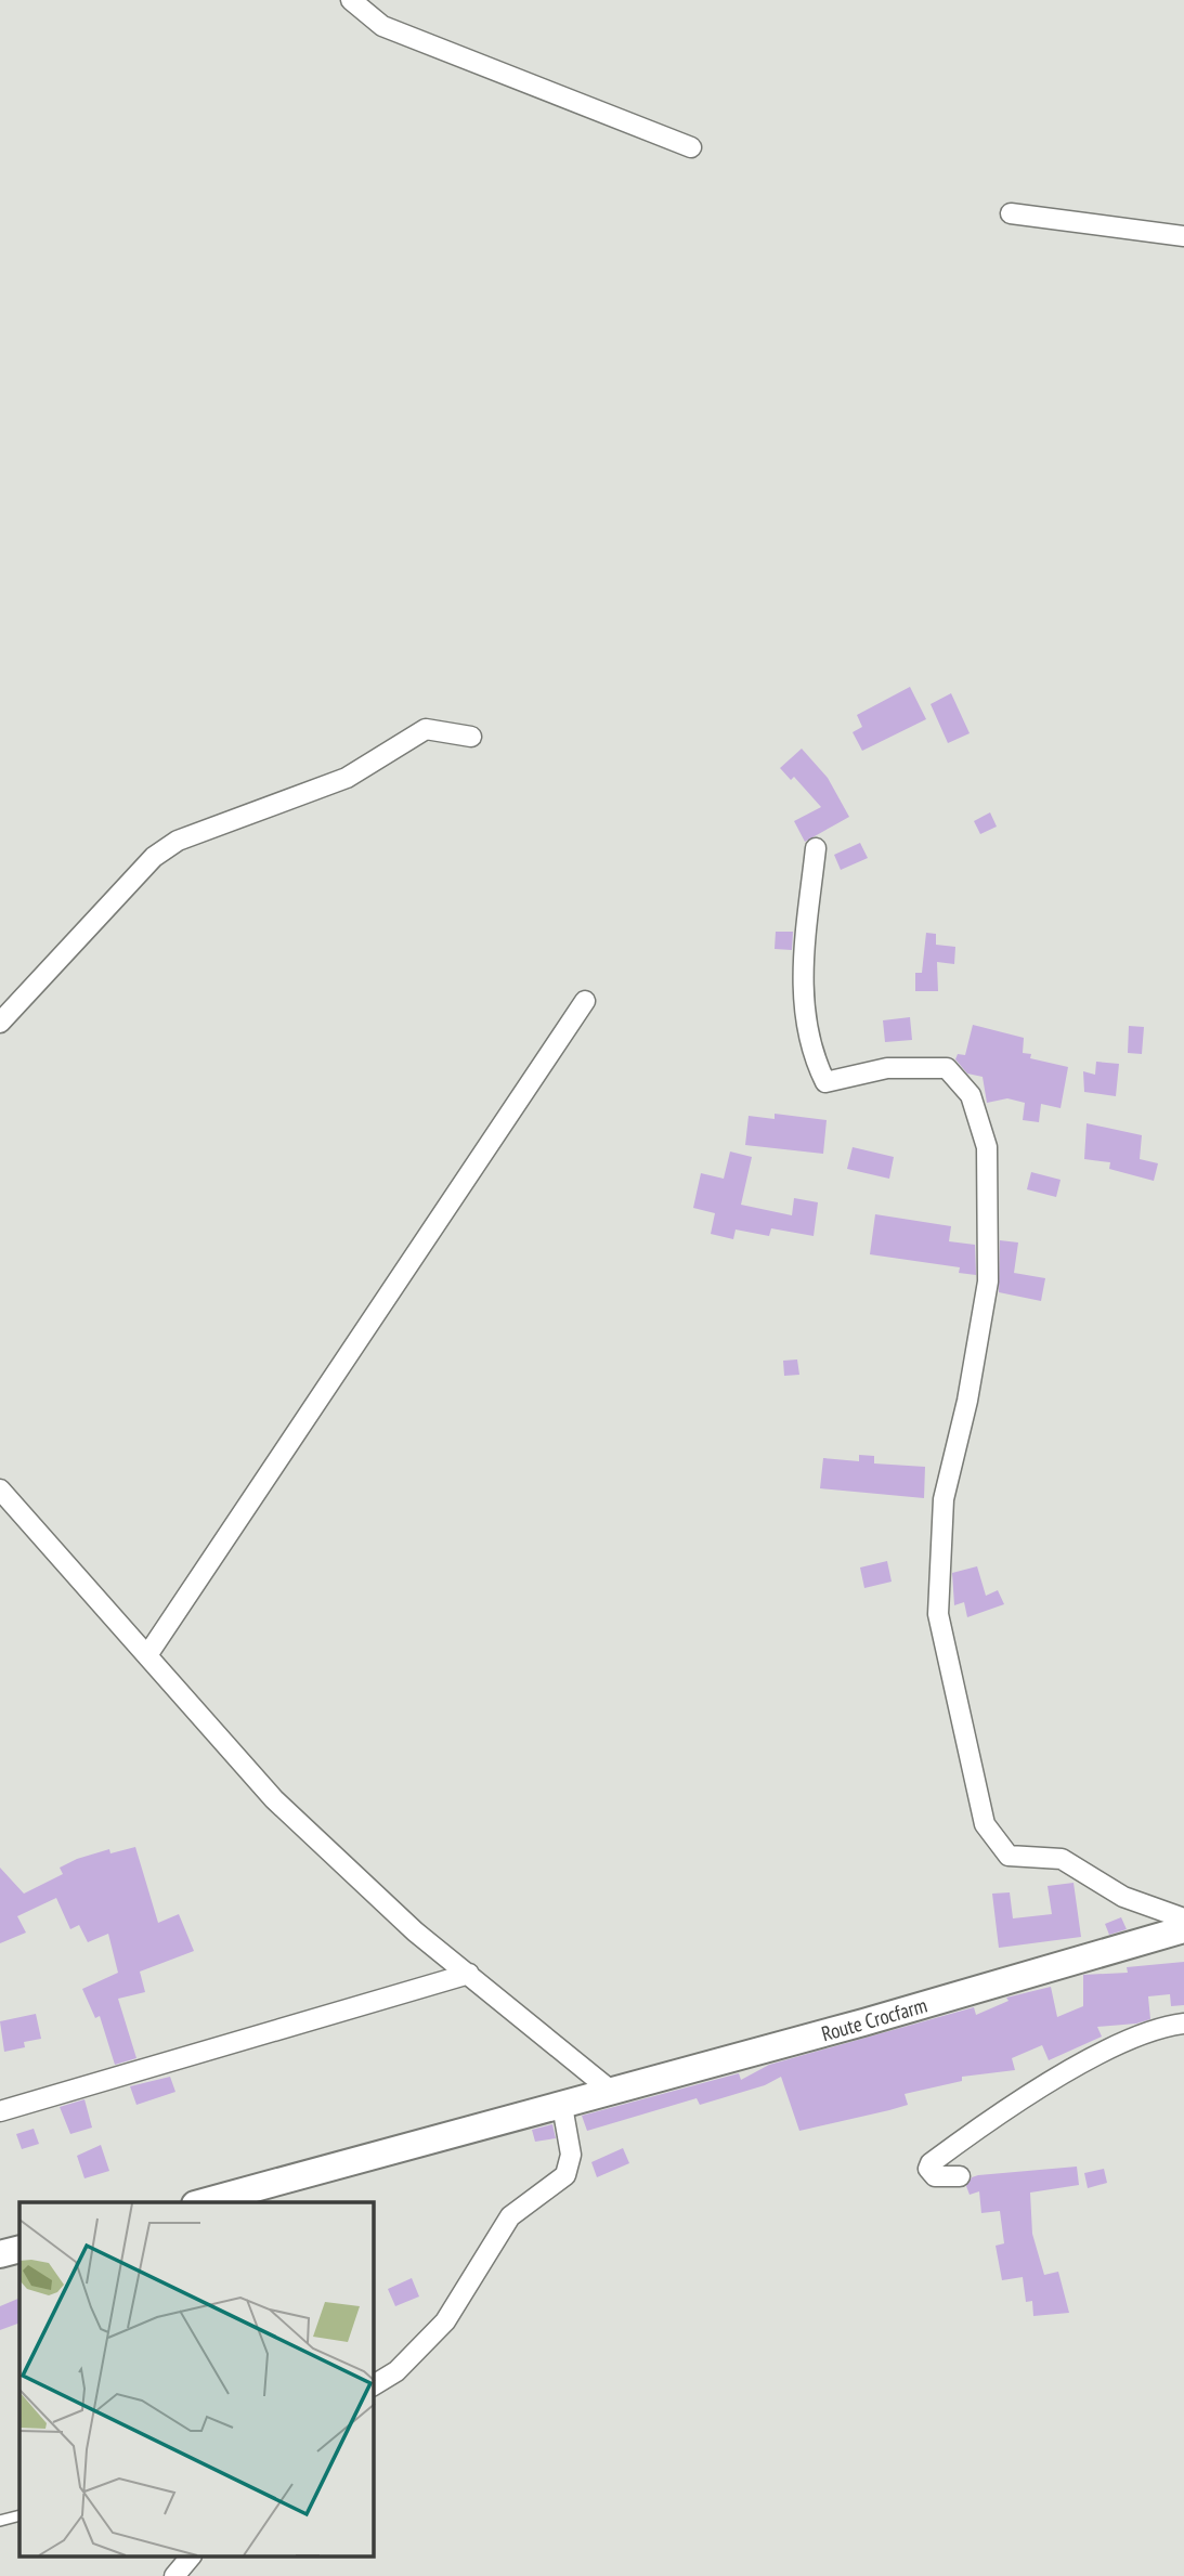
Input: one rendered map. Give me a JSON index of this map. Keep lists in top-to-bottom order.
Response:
{
  "streets": {
    "street": ["Route Crocfarm"]
  }
}
